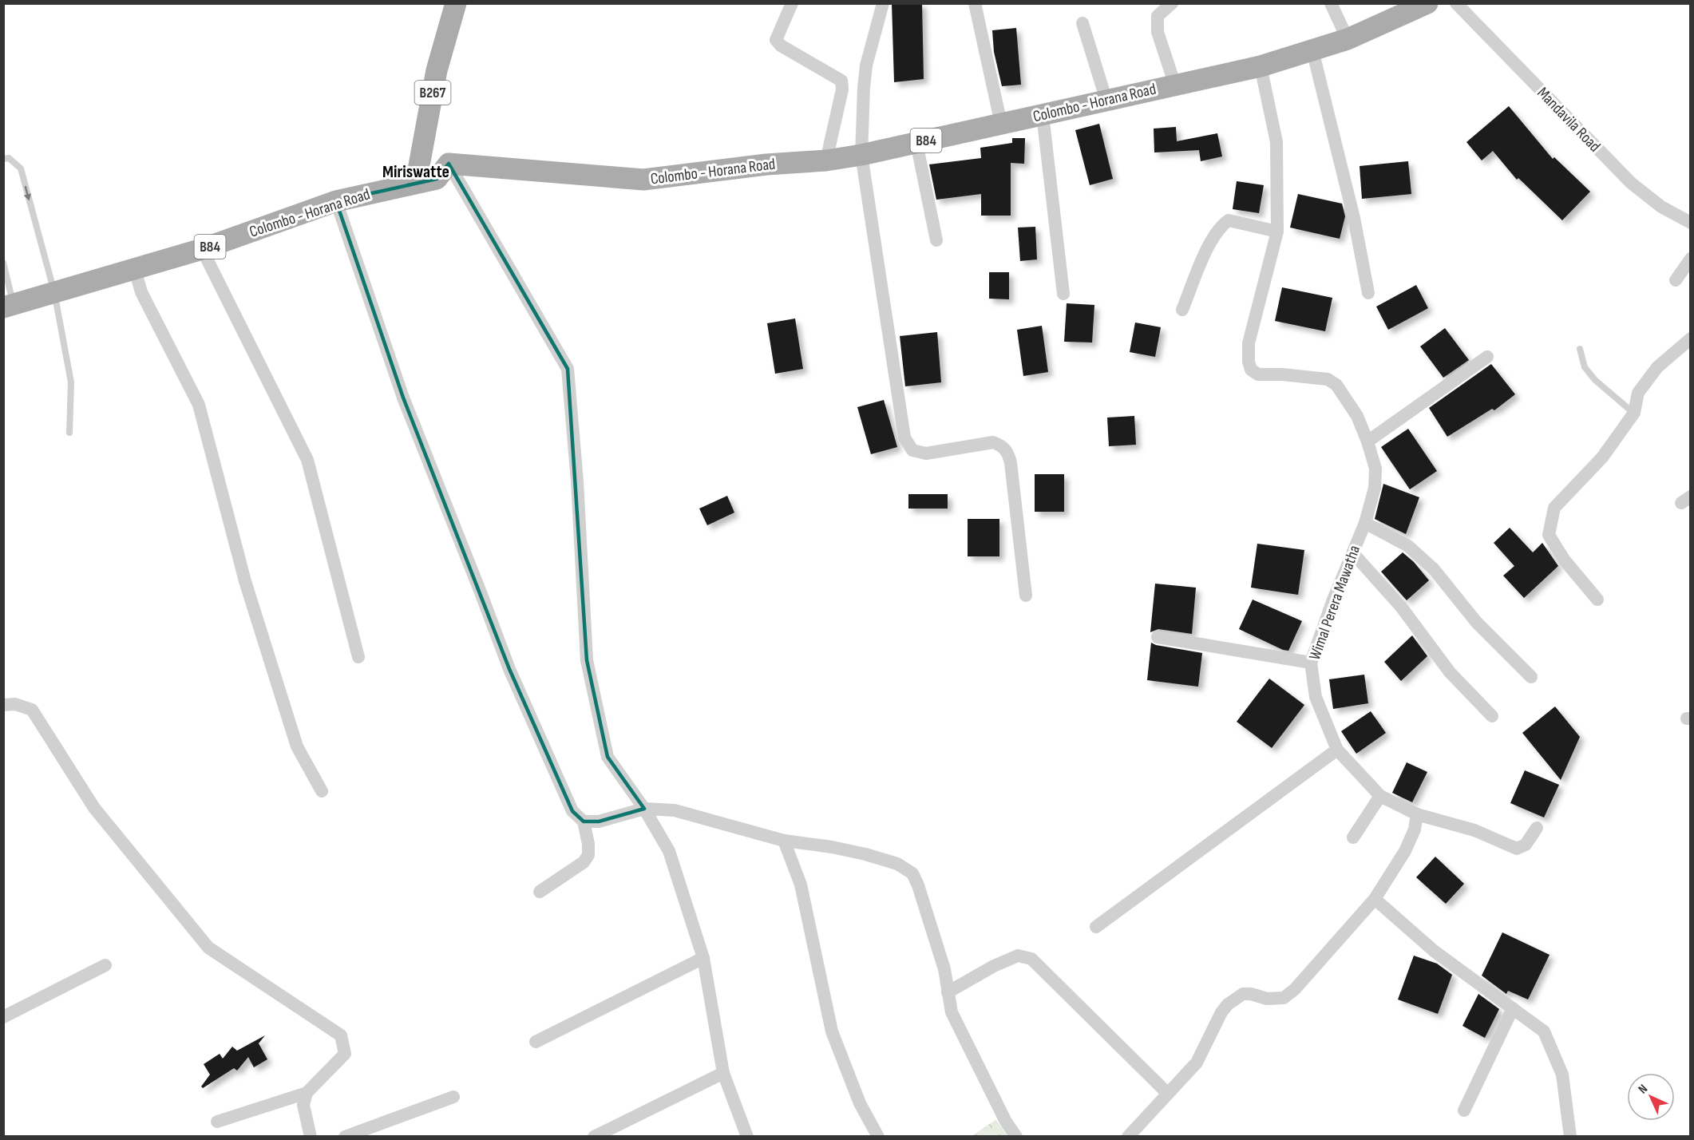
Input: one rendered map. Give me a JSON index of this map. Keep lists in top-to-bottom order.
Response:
{
  "streets": {
    "main road": ["B267", "Colombo - Horana Road", "B84"],
    "street": ["Mandavila Road", "Wimal Perera Mawatha"]
  },
  "crossings": [
    ["B267", "Colombo - Horana Road"],
    ["Colombo - Horana Road", "Wimal Perera Mawatha"]
  ],
  "districts": ["Miriswatte"],
  "north": "top left"
}
